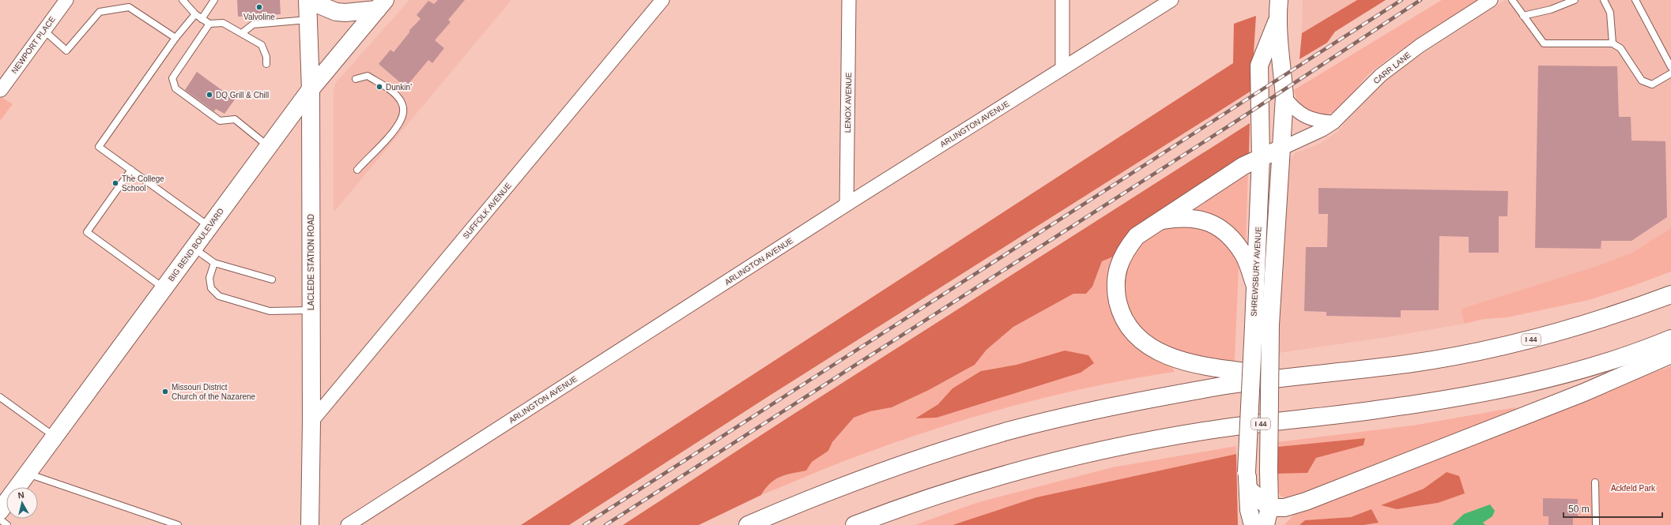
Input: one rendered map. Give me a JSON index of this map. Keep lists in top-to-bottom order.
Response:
{
  "streets": {
    "main road": [
      "BIG BEND BOULEVARD",
      "LACLEDE STATION ROAD",
      "SHREWSBURY AVENUE",
      "I 44"
    ],
    "street": [
      "NEWPORT PLACE",
      "CARR LANE",
      "LENOX AVENUE",
      "ARLINGTON AVENUE",
      "SUFFOLK AVENUE"
    ]
  },
  "crossings": [
    ["CARR LANE", "SHREWSBURY AVENUE"],
    ["LENOX AVENUE", "ARLINGTON AVENUE"],
    ["SUFFOLK AVENUE", "LACLEDE STATION ROAD"],
    ["BIG BEND BOULEVARD", "LACLEDE STATION ROAD"]
  ],
  "parks": ["Ackfeld Park"],
  "places": [
    "Valvoline",
    "Dunkin'",
    "DQ Grill & Chill",
    "The College School",
    "Missouri District Church of the Nazarene"
  ],
  "scale_bar": "50 m",
  "north": "top"
}
